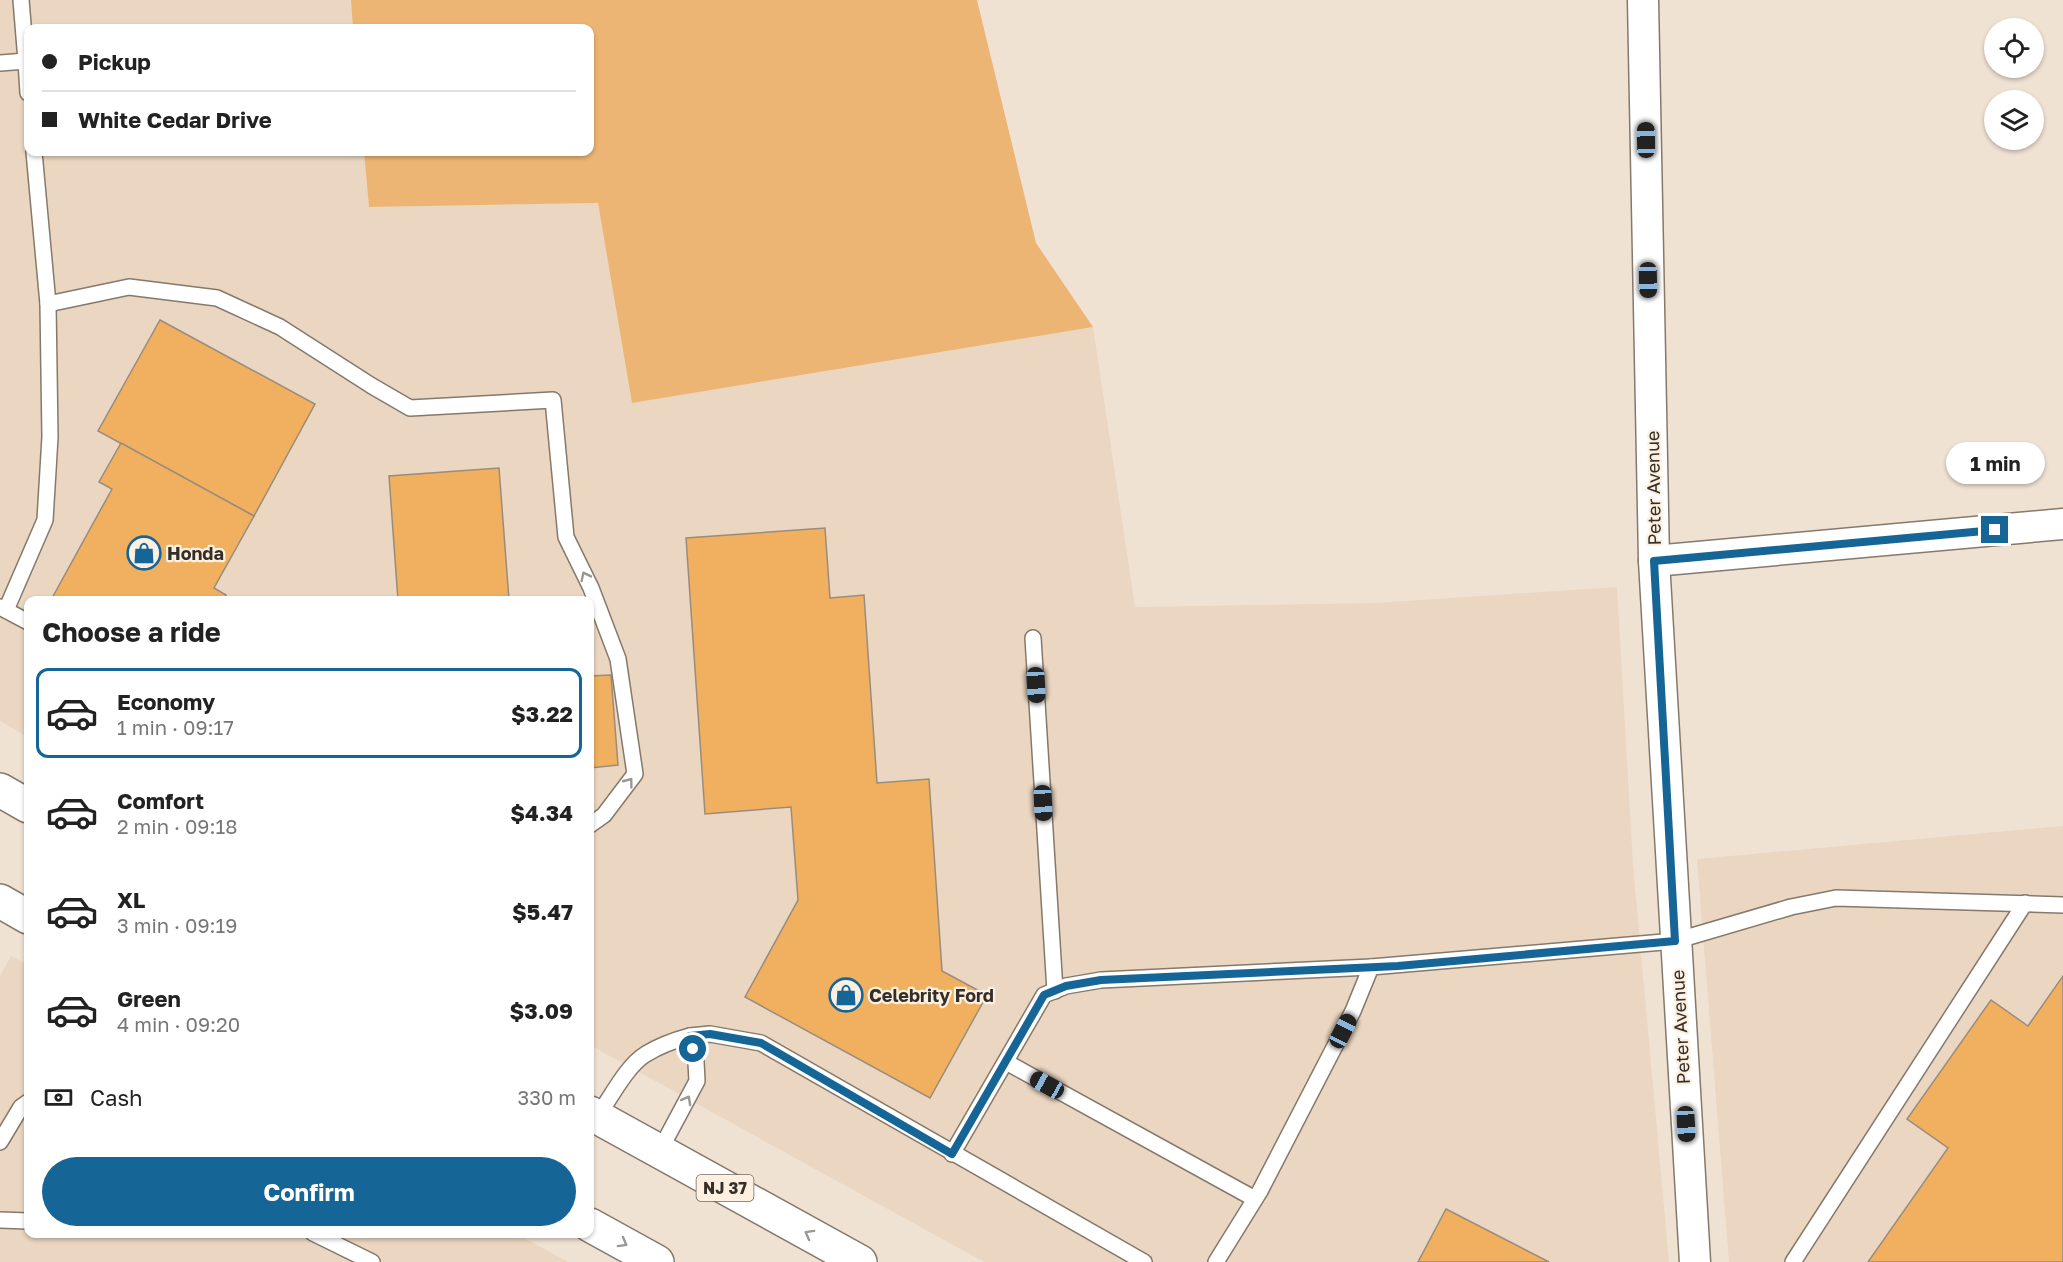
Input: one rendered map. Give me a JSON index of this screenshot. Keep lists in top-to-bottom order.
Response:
{
  "streets": {
    "highway": ["NJ 37"],
    "street": ["Peter Avenue"]
  },
  "places": {
    "shop": ["Honda", "Celebrity Ford"]
  },
  "page": {
    "banner": ["Pickup", "White Cedar Drive"],
    "bubble": "1 min",
    "heading": "Choose a ride",
    "list": [
      {
        "name": "Economy",
        "note": "1 min · 09:17",
        "value": "$3.22"
      },
      {
        "name": "Comfort",
        "note": "2 min · 09:18",
        "value": "$4.34"
      },
      {
        "name": "XL",
        "note": "3 min · 09:19",
        "value": "$5.47"
      },
      {
        "name": "Green",
        "note": "4 min · 09:20",
        "value": "$3.09"
      }
    ],
    "pay": ["Cash", "330 m"],
    "buttons": "Confirm"
  }
}
